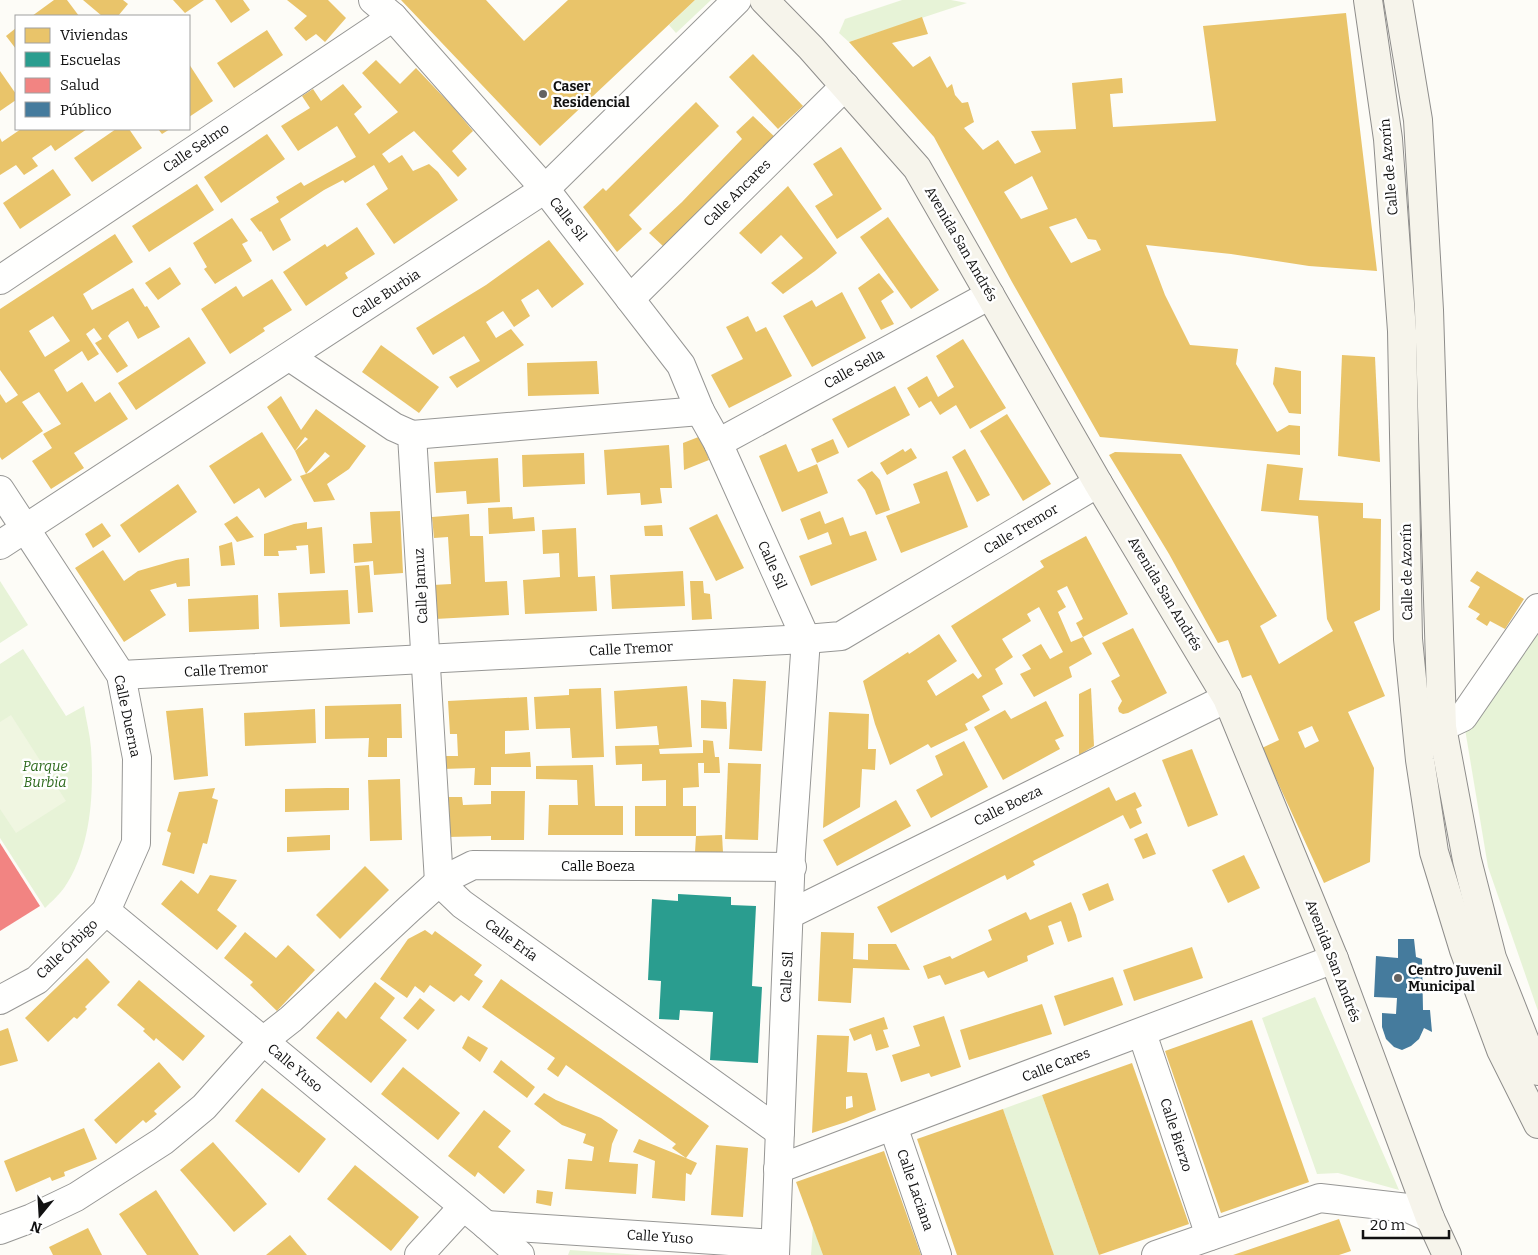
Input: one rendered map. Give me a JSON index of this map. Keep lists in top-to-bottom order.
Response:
{
  "streets": {
    "main road": ["Calle de Azorín", "Avenida San Andrés"],
    "street": [
      "Calle Selmo",
      "Calle Ancares",
      "Calle Sil",
      "Calle Burbia",
      "Calle Sella",
      "Calle Tremor",
      "Calle Jamuz",
      "Calle Duerna",
      "Calle Boeza",
      "Calle Ería",
      "Calle Órbigo",
      "Calle Cares",
      "Calle Yuso",
      "Calle Bierzo",
      "Calle Laciana"
    ]
  },
  "crossings": [
    ["Calle Selmo", "Calle Sil"],
    ["Calle Ancares", "Calle Sil"],
    ["Calle Ancares", "Avenida San Andrés"],
    ["Calle Sil", "Calle Burbia"],
    ["Calle Sil", "Calle Sella"],
    ["Calle Sil", "Calle Tremor"],
    ["Calle Sil", "Calle Boeza"],
    ["Calle Sil", "Calle Ería"],
    ["Calle Sil", "Calle Cares"],
    ["Calle Sil", "Calle Yuso"],
    ["Avenida San Andrés", "Calle Sella"],
    ["Avenida San Andrés", "Calle Tremor"],
    ["Avenida San Andrés", "Calle Boeza"],
    ["Avenida San Andrés", "Calle Cares"],
    ["Calle Burbia", "Calle Duerna"],
    ["Calle Tremor", "Calle Jamuz"],
    ["Calle Tremor", "Calle Duerna"],
    ["Calle Jamuz", "Calle Boeza"],
    ["Calle Jamuz", "Calle Ería"],
    ["Calle Duerna", "Calle Órbigo"],
    ["Calle Duerna", "Calle Yuso"],
    ["Calle Boeza", "Calle Ería"],
    ["Calle Órbigo", "Calle Yuso"],
    ["Calle Cares", "Calle Bierzo"],
    ["Calle Cares", "Calle Laciana"]
  ],
  "parks": ["Parque Burbia"],
  "places": ["Caser Residencial", "Centro Juvenil Municipal"],
  "legend": [
    "Viviendas",
    "Escuelas",
    "Salud",
    "Público"
  ],
  "scale_bar": "20 m",
  "north": "bottom"
}
